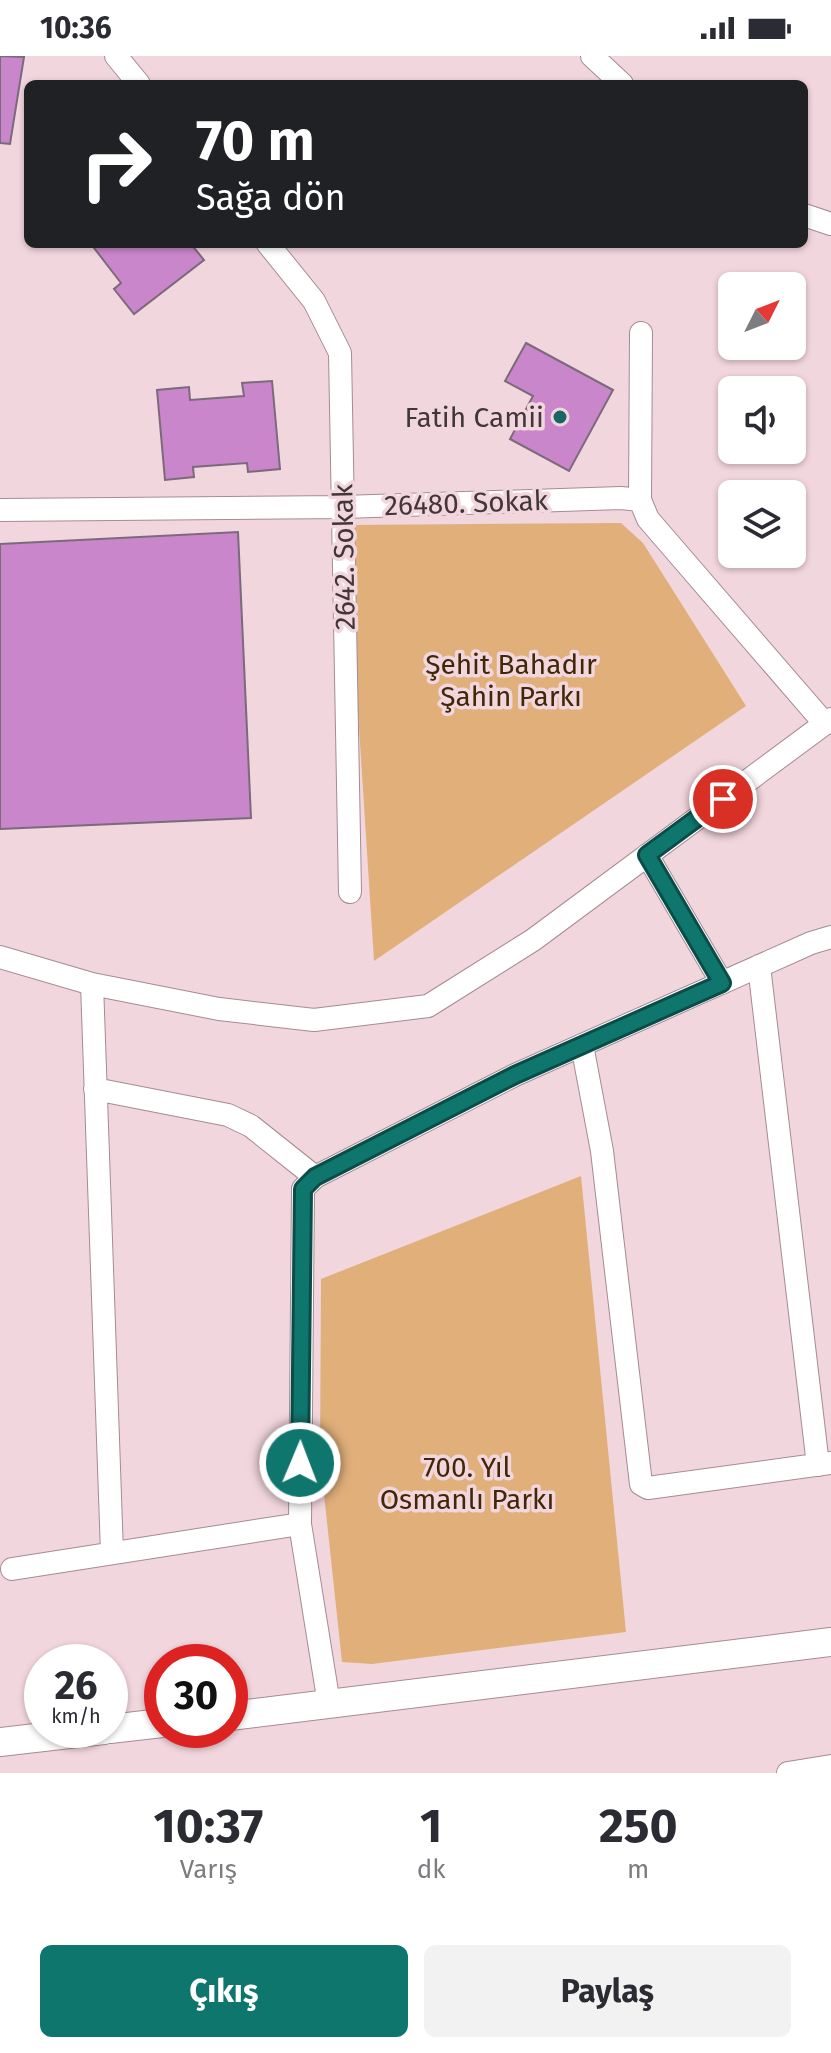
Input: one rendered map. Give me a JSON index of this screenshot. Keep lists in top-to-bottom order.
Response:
{
  "streets": {
    "street": ["26480. Sokak", "2642. Sokak"]
  },
  "crossings": [
    ["26480. Sokak", "2642. Sokak"]
  ],
  "parks": ["Şehit Bahadır Şahin Parkı", "700. Yıl Osmanlı Parkı"],
  "places": ["Fatih Camii"],
  "north": "top right",
  "page": {
    "status": "10:36",
    "turn": ["70 m", "Sağa dön"],
    "speed": "26 km/h",
    "limit": "30",
    "eta": [
      "10:37",
      "Varış",
      "1",
      "dk",
      "250",
      "m"
    ],
    "buttons": ["Çıkış", "Paylaş"]
  }
}
